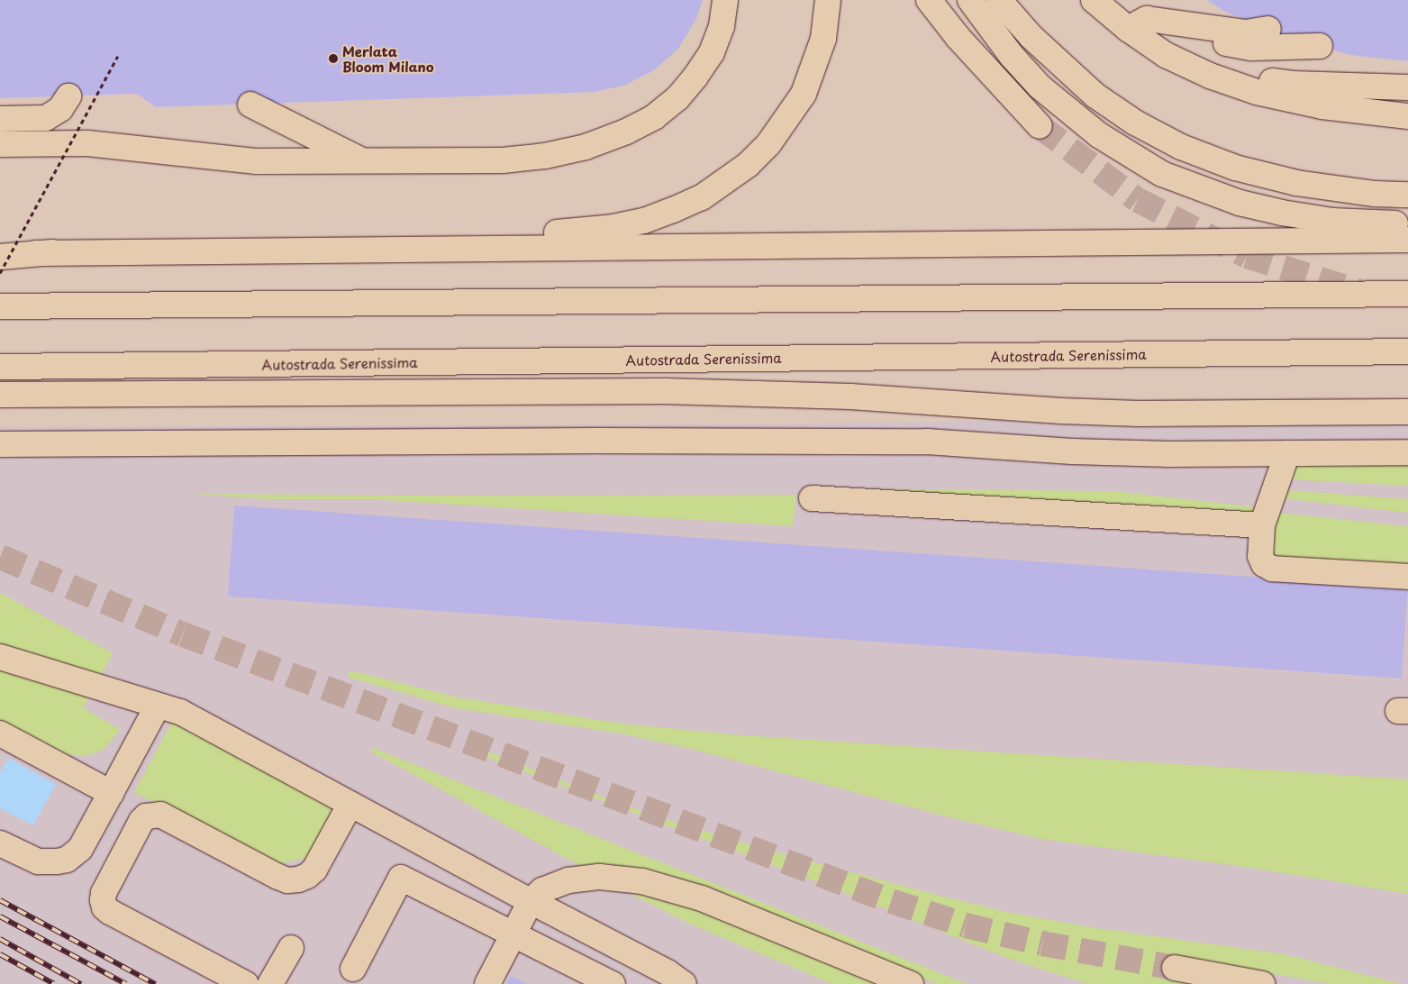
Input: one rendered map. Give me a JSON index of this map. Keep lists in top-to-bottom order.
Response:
{
  "streets": {
    "main road": ["Autostrada Serenissima"]
  },
  "places": ["Merlata Bloom Milano"]
}
